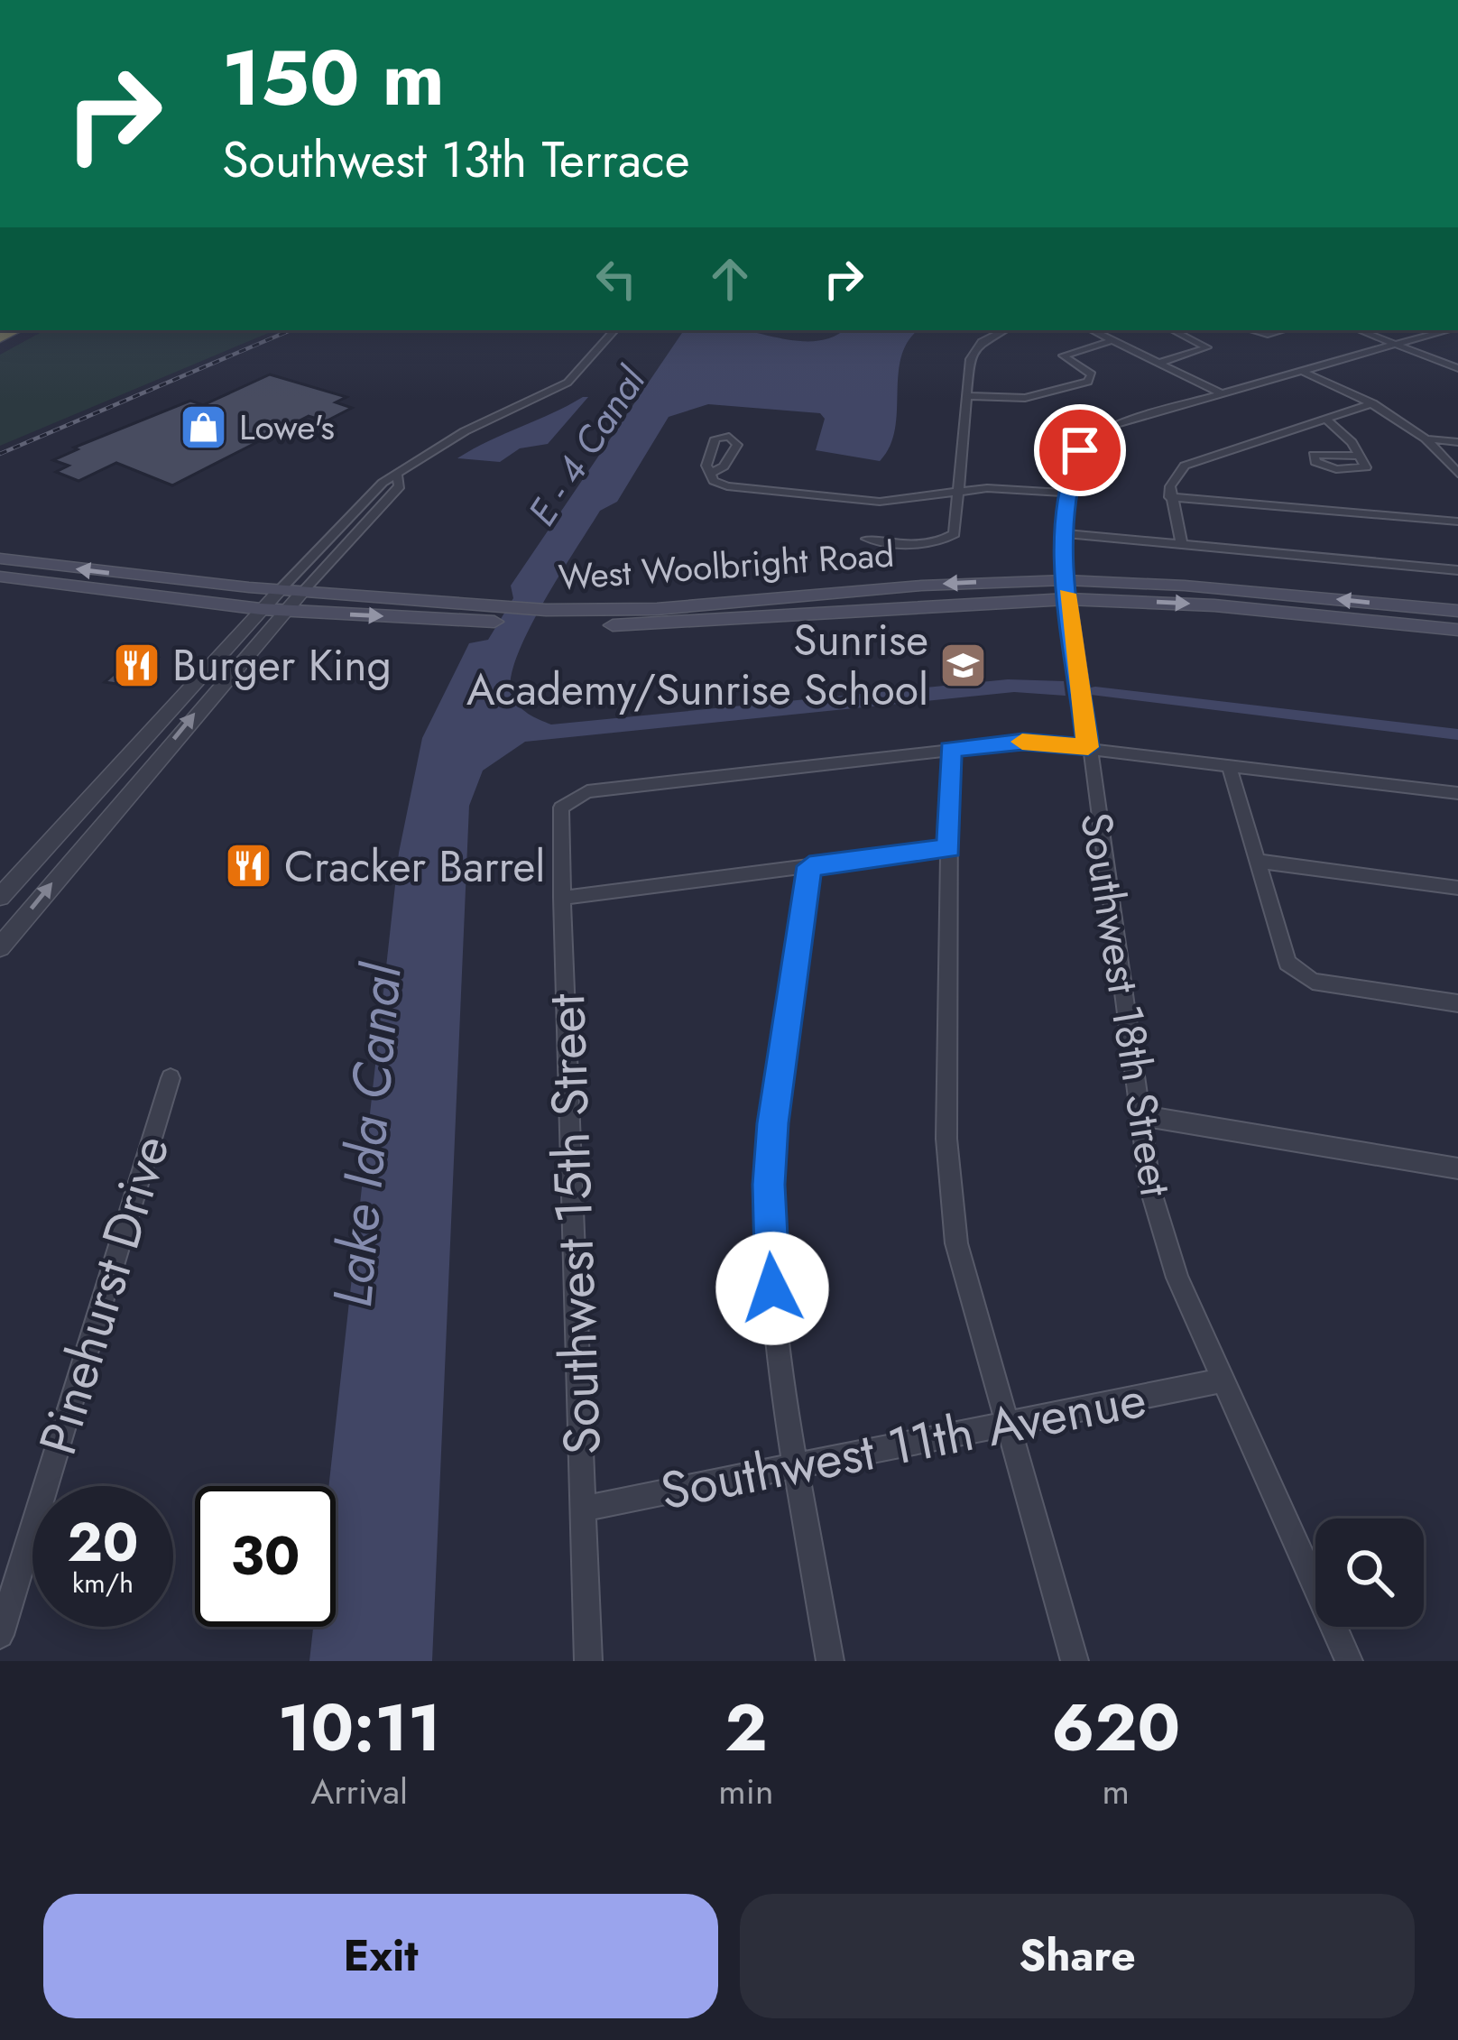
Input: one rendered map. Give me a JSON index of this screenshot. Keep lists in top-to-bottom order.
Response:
{
  "streets": {
    "main road": ["West Woolbright Road"],
    "street": [
      "Southwest 18th Street",
      "Southwest 15th Street",
      "Pinehurst Drive",
      "Southwest 11th Avenue"
    ]
  },
  "crossings": [
    ["West Woolbright Road", "Southwest 18th Street"],
    ["Southwest 18th Street", "Southwest 11th Avenue"],
    ["Southwest 15th Street", "Southwest 11th Avenue"]
  ],
  "water": ["E - 4 Canal", "Lake Ida Canal"],
  "places": {
    "shop": ["Lowe's"],
    "restaurant": ["Burger King", "Cracker Barrel"],
    "school or university": ["Sunrise Academy/Sunrise School"]
  },
  "page": {
    "turn": ["150 m", "Southwest 13th Terrace"],
    "speed": "20 km/h",
    "limit": "30",
    "eta": [
      "10:11",
      "Arrival",
      "2",
      "min",
      "620",
      "m"
    ],
    "buttons": ["Exit", "Share"]
  }
}
